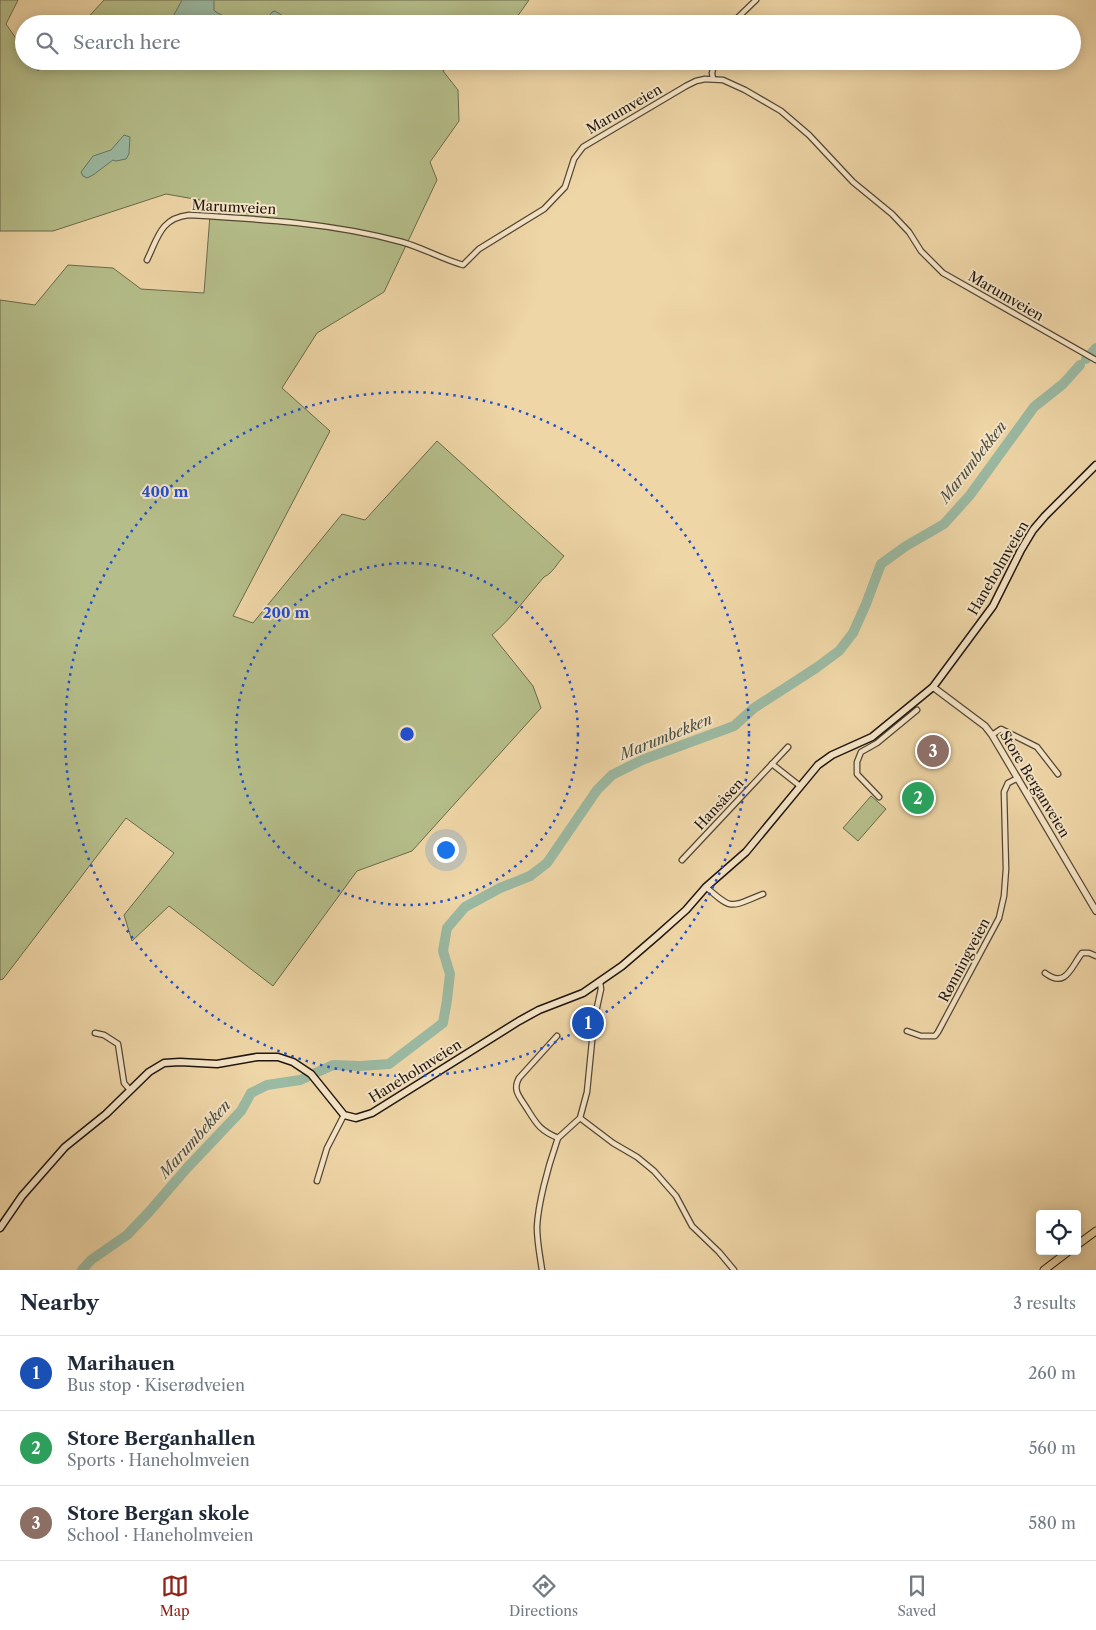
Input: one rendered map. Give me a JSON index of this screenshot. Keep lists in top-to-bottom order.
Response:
{
  "streets": {
    "main road": ["Haneholmveien"],
    "street": [
      "Marumveien",
      "Store Berganveien",
      "Hansåsen",
      "Rønningveien"
    ]
  },
  "crossings": [
    ["Haneholmveien", "Store Berganveien"],
    ["Store Berganveien", "Rønningveien"]
  ],
  "water": ["Marumbekken"],
  "page": {
    "search": "Search here",
    "pins": ["3", "2", "1"],
    "heading": ["Nearby", "3 results"],
    "list": [
      {
        "mark": "1",
        "name": "Marihauen",
        "note": "Bus stop · Kiserødveien",
        "value": "260 m"
      },
      {
        "mark": "2",
        "name": "Store Berganhallen",
        "note": "Sports · Haneholmveien",
        "value": "560 m"
      },
      {
        "mark": "3",
        "name": "Store Bergan skole",
        "note": "School · Haneholmveien",
        "value": "580 m"
      }
    ],
    "nav": ["Map", "Directions", "Saved"]
  },
  "rings": ["400 m", "200 m"]
}
